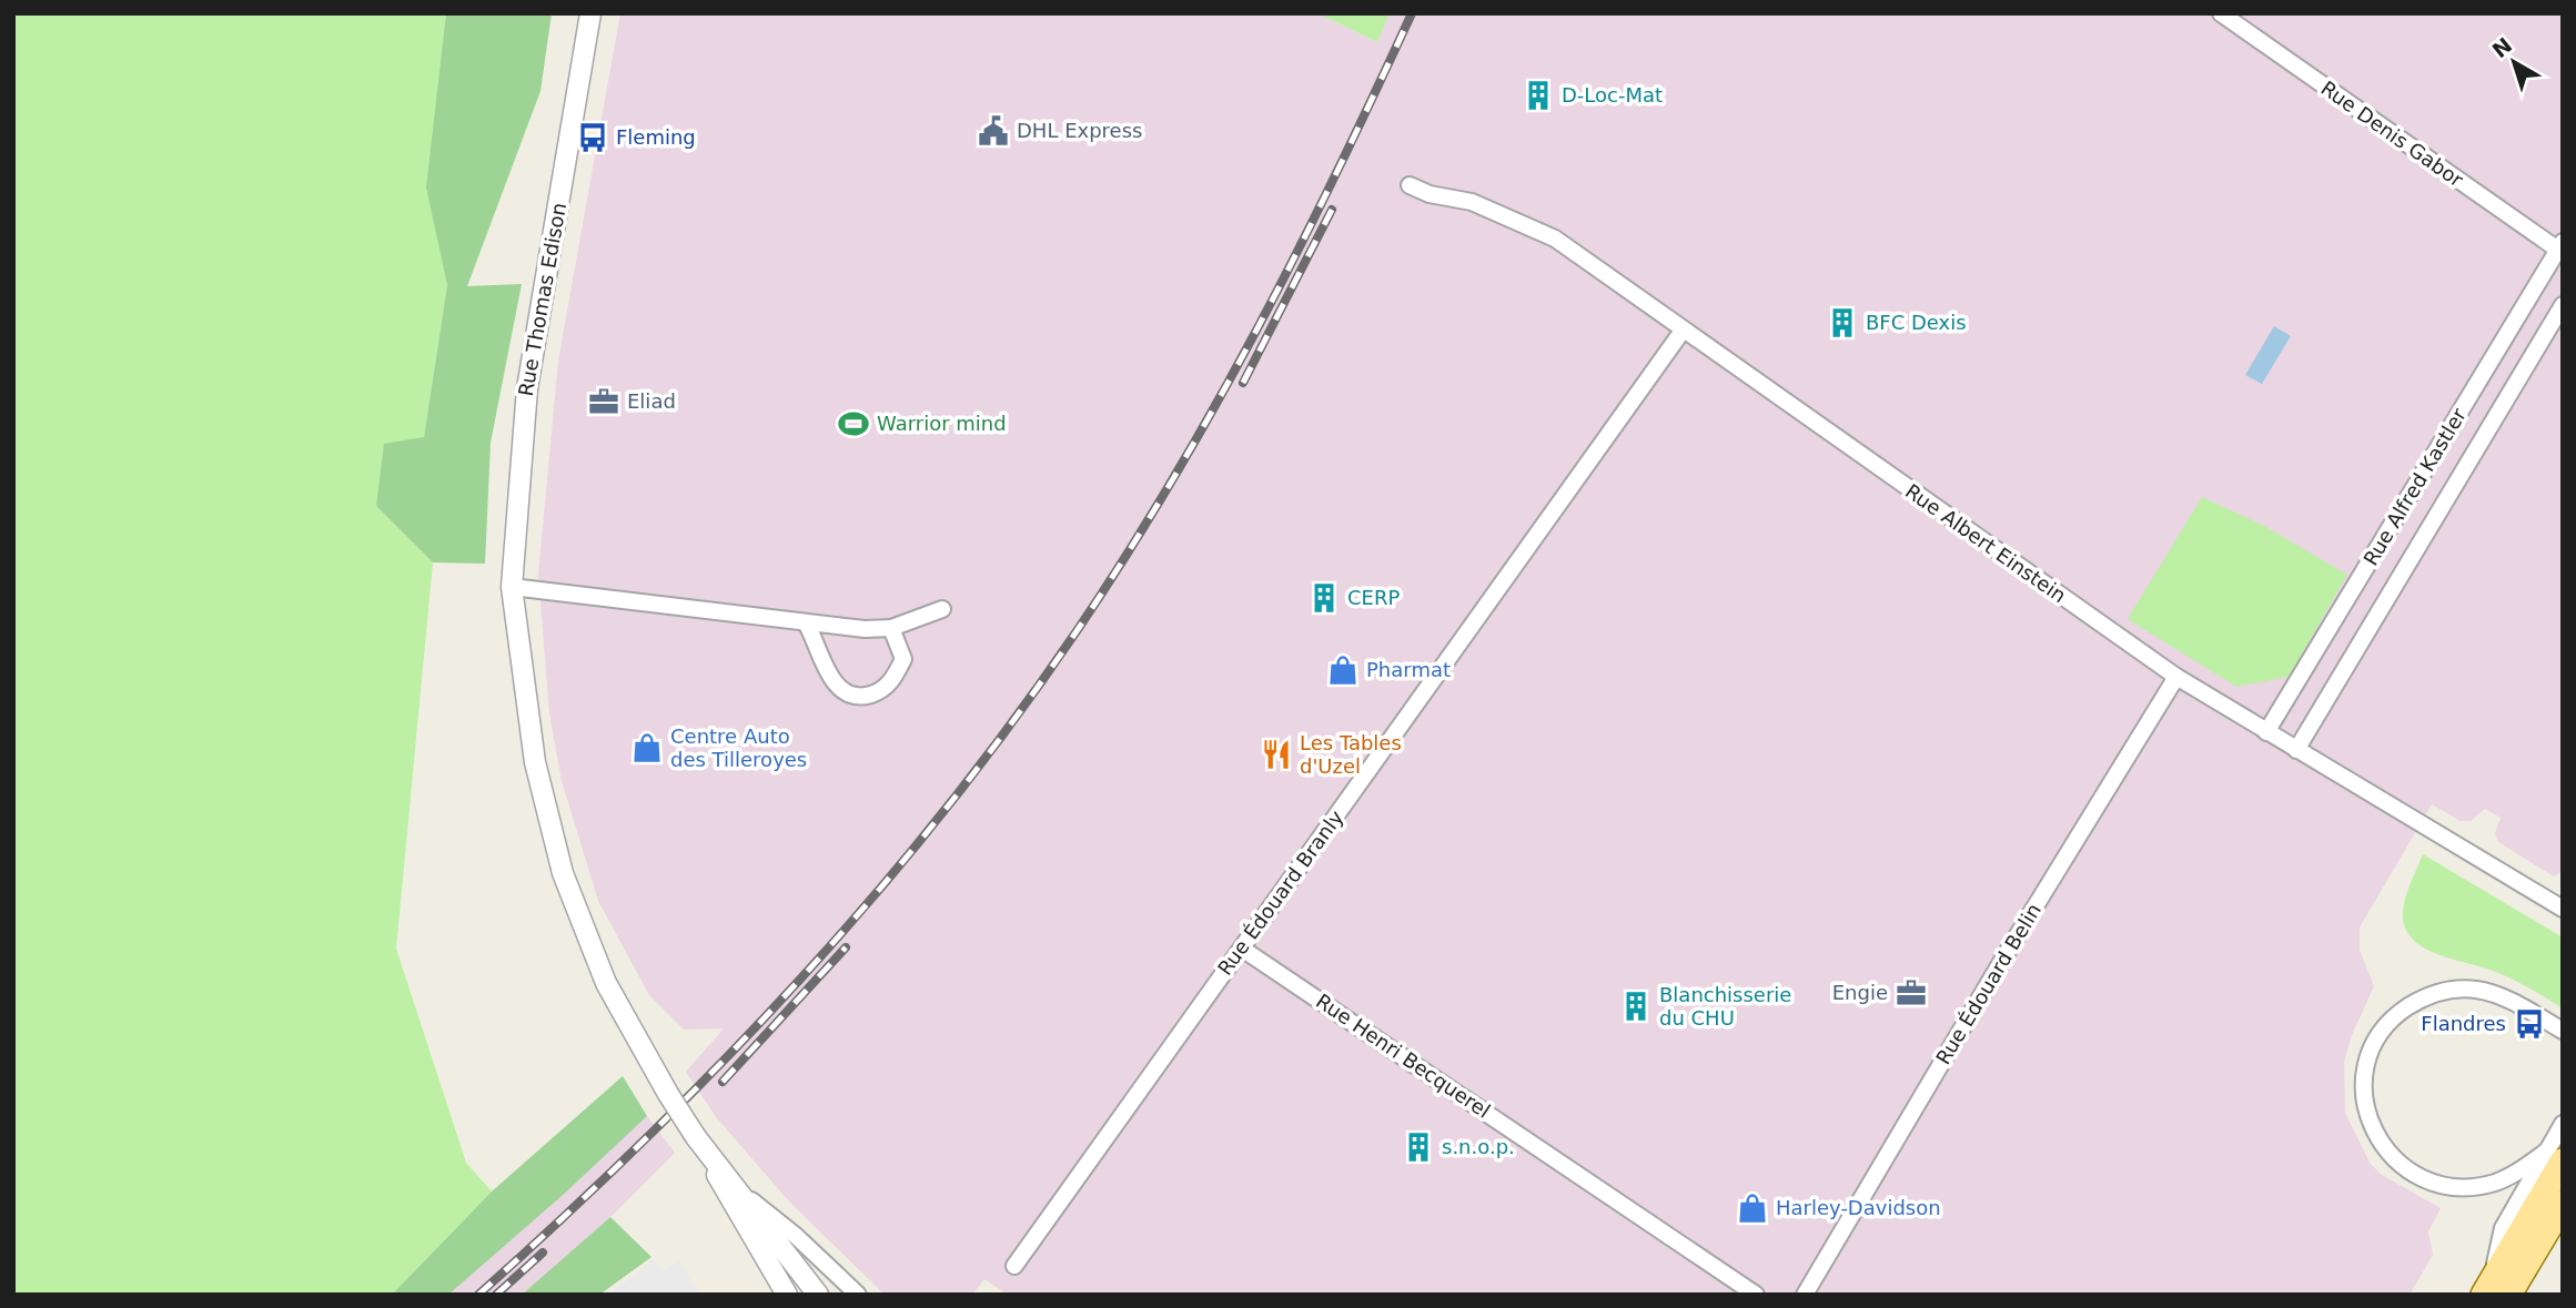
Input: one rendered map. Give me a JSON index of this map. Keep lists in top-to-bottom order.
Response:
{
  "streets": {
    "street": [
      "Rue Denis Gabor",
      "Rue Thomas Edison",
      "Rue Alfred Kastler",
      "Rue Albert Einstein",
      "Rue Édouard Branly",
      "Rue Édouard Belin",
      "Rue Henri Becquerel"
    ]
  },
  "crossings": [
    ["Rue Denis Gabor", "Rue Alfred Kastler"],
    ["Rue Alfred Kastler", "Rue Albert Einstein"],
    ["Rue Albert Einstein", "Rue Édouard Branly"],
    ["Rue Albert Einstein", "Rue Édouard Belin"],
    ["Rue Édouard Branly", "Rue Henri Becquerel"]
  ],
  "places": {
    "building": [
      "D-Loc-Mat",
      "BFC Dexis",
      "CERP",
      "Blanchisserie du CHU",
      "s.n.o.p."
    ],
    "public building": ["DHL Express"],
    "bus stop": ["Fleming", "Flandres"],
    "office": ["Eliad", "Engie"],
    "sports": ["Warrior mind"],
    "shop": ["Pharmat", "Centre Auto des Tilleroyes", "Harley-Davidson"],
    "restaurant": ["Les Tables d'Uzel"]
  },
  "north": "top left"
}
